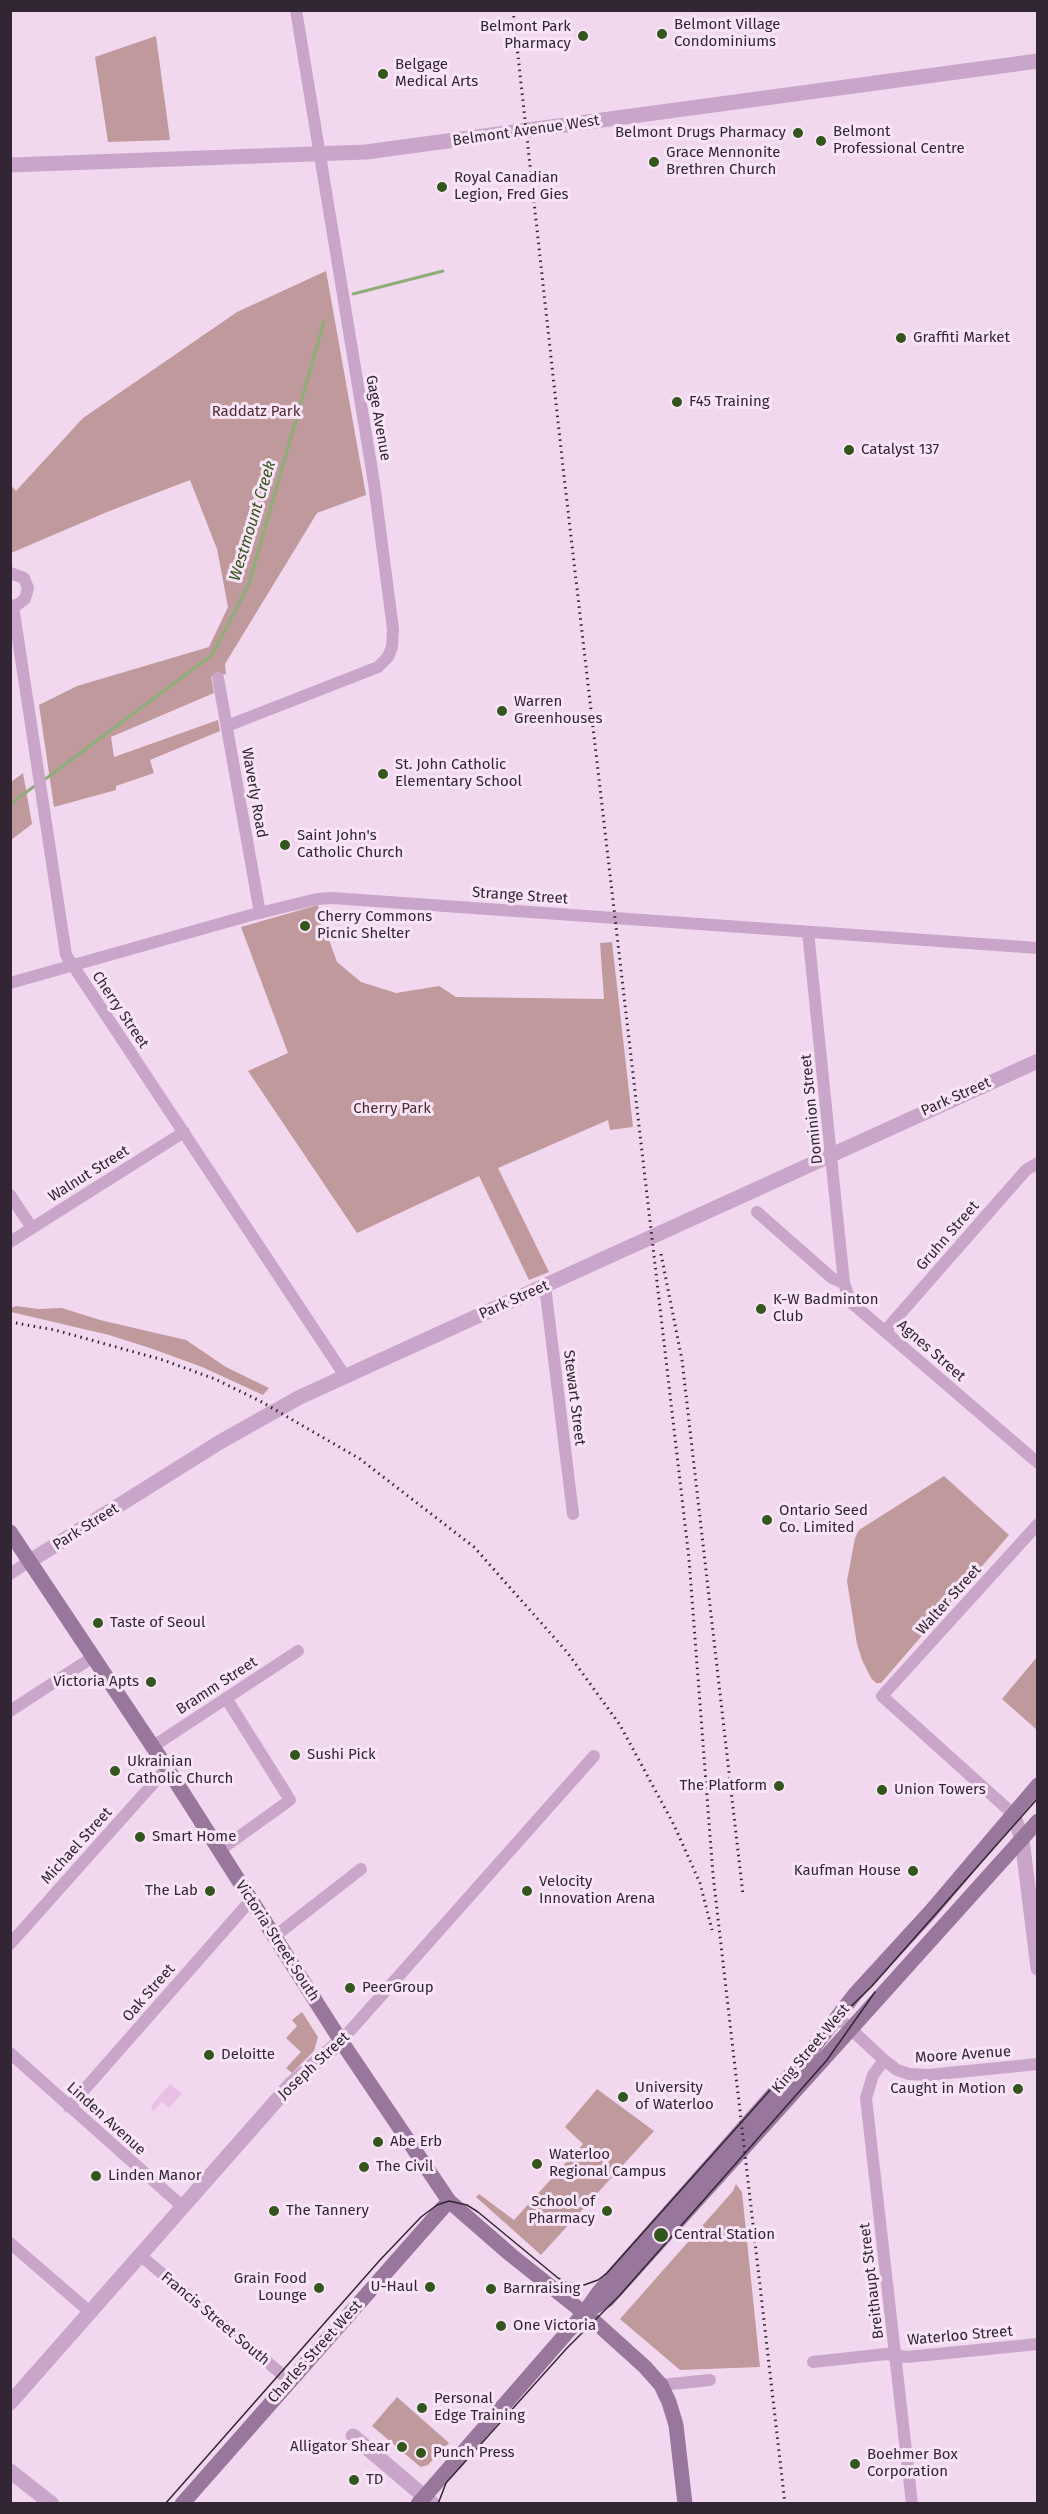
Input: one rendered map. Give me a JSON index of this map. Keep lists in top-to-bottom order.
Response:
{
  "streets": {
    "main road": ["Victoria Street South", "King Street West", "Charles Street West"],
    "street": [
      "Belmont Avenue West",
      "Gage Avenue",
      "Waverly Road",
      "Strange Street",
      "Cherry Street",
      "Park Street",
      "Dominion Street",
      "Walnut Street",
      "Gruhn Street",
      "Agnes Street",
      "Stewart Street",
      "Walter Street",
      "Bramm Street",
      "Michael Street",
      "Oak Street",
      "Moore Avenue",
      "Joseph Street",
      "Linden Avenue",
      "Breithaupt Street",
      "Francis Street South",
      "Waterloo Street"
    ]
  },
  "crossings": [
    ["Belmont Avenue West", "Gage Avenue"],
    ["Gage Avenue", "Waverly Road"],
    ["Waverly Road", "Strange Street"],
    ["Strange Street", "Cherry Street"],
    ["Strange Street", "Dominion Street"],
    ["Cherry Street", "Park Street"],
    ["Cherry Street", "Walnut Street"],
    ["Park Street", "Dominion Street"],
    ["Park Street", "Stewart Street"],
    ["Park Street", "Victoria Street South"],
    ["Dominion Street", "Agnes Street"],
    ["Gruhn Street", "Agnes Street"],
    ["Walter Street", "King Street West"],
    ["Bramm Street", "Victoria Street South"],
    ["Michael Street", "Victoria Street South"],
    ["Victoria Street South", "Oak Street"],
    ["Victoria Street South", "King Street West"],
    ["Victoria Street South", "Joseph Street"],
    ["Victoria Street South", "Charles Street West"],
    ["Oak Street", "Linden Avenue"],
    ["King Street West", "Moore Avenue"],
    ["Moore Avenue", "Breithaupt Street"],
    ["Joseph Street", "Linden Avenue"],
    ["Joseph Street", "Francis Street South"],
    ["Breithaupt Street", "Waterloo Street"],
    ["Francis Street South", "Charles Street West"]
  ],
  "water": ["Westmount Creek"],
  "parks": ["Raddatz Park", "Cherry Park"],
  "places": [
    "Belmont Village Condominiums",
    "Belmont Park Pharmacy",
    "Belgage Medical Arts",
    "Belmont Drugs Pharmacy",
    "Belmont Professional Centre",
    "Grace Mennonite Brethren Church",
    "Royal Canadian Legion, Fred Gies",
    "Graffiti Market",
    "F45 Training",
    "Catalyst 137",
    "Warren Greenhouses",
    "St. John Catholic Elementary School",
    "Saint John's Catholic Church",
    "Cherry Commons Picnic Shelter",
    "K-W Badminton Club",
    "Ontario Seed Co. Limited",
    "Taste of Seoul",
    "Victoria Apts",
    "Sushi Pick",
    "Ukrainian Catholic Church",
    "The Platform",
    "Union Towers",
    "Smart Home",
    "Kaufman House",
    "The Lab",
    "Velocity Innovation Arena",
    "PeerGroup",
    "Deloitte",
    "Caught in Motion",
    "University of Waterloo",
    "Abe Erb",
    "Waterloo Regional Campus",
    "The Civil",
    "Linden Manor",
    "The Tannery",
    "School of Pharmacy",
    "Central Station",
    "U-Haul",
    "Grain Food Lounge",
    "Barnraising",
    "One Victoria",
    "Personal Edge Training",
    "Alligator Shear",
    "Punch Press",
    "Boehmer Box Corporation",
    "TD"
  ]
}
